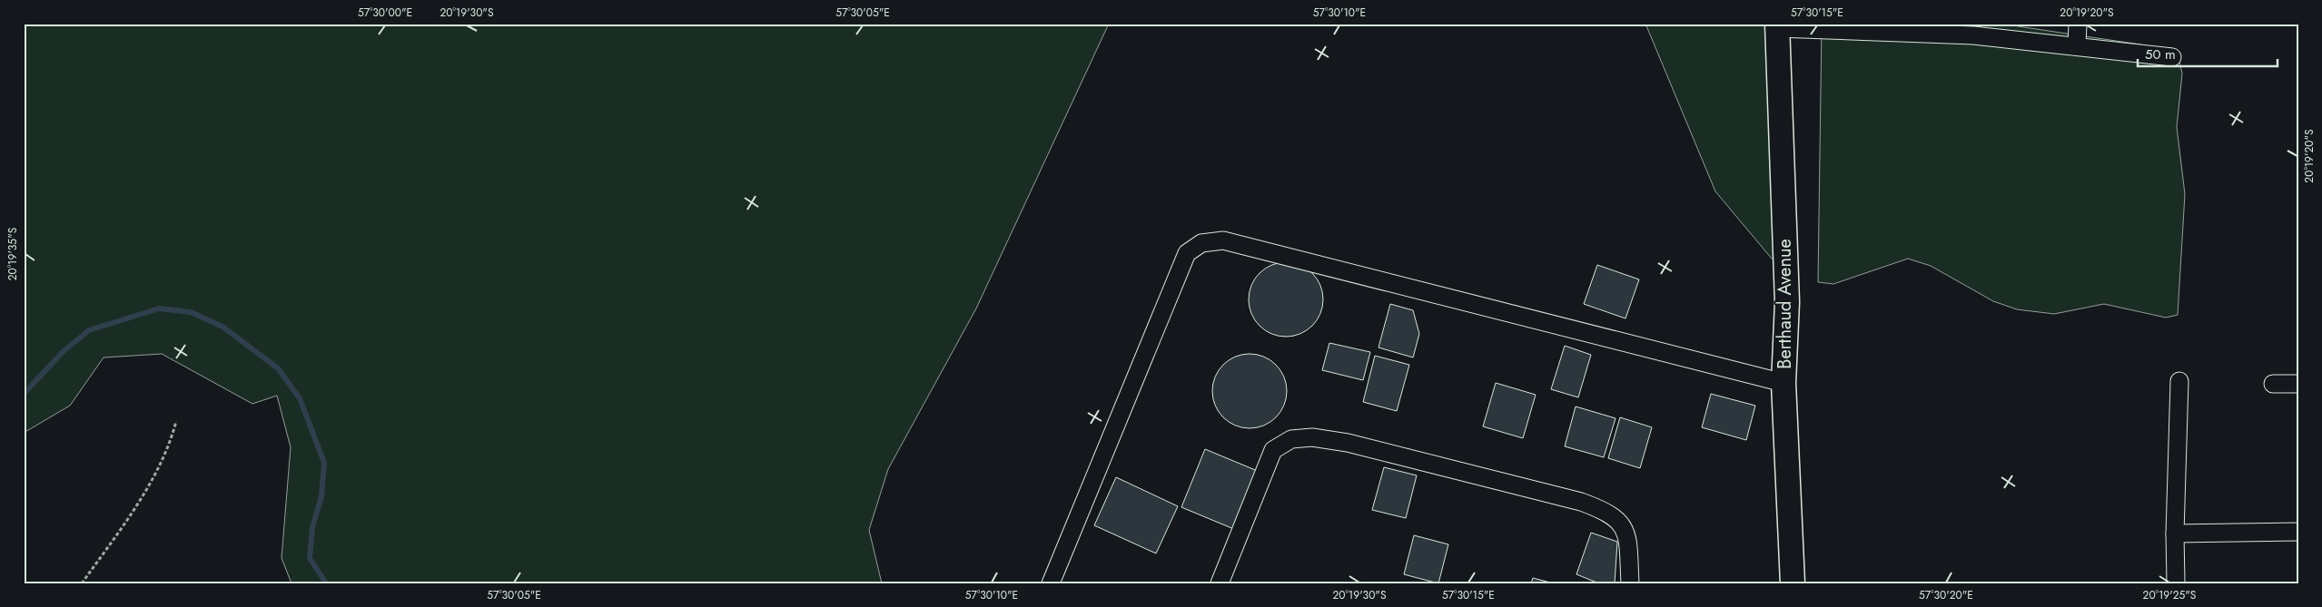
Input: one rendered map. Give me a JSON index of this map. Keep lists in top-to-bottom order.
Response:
{
  "streets": {
    "street": ["Berthaud Avenue"]
  },
  "scale_bar": "50 m",
  "coordinates": [
    "57°30'00\"E",
    "20°19'30\"S",
    "57°30'05\"E",
    "57°30'10\"E",
    "57°30'15\"E",
    "20°19'20\"S",
    "20°19'35\"S",
    "57°30'20\"E",
    "20°19'25\"S"
  ]
}
